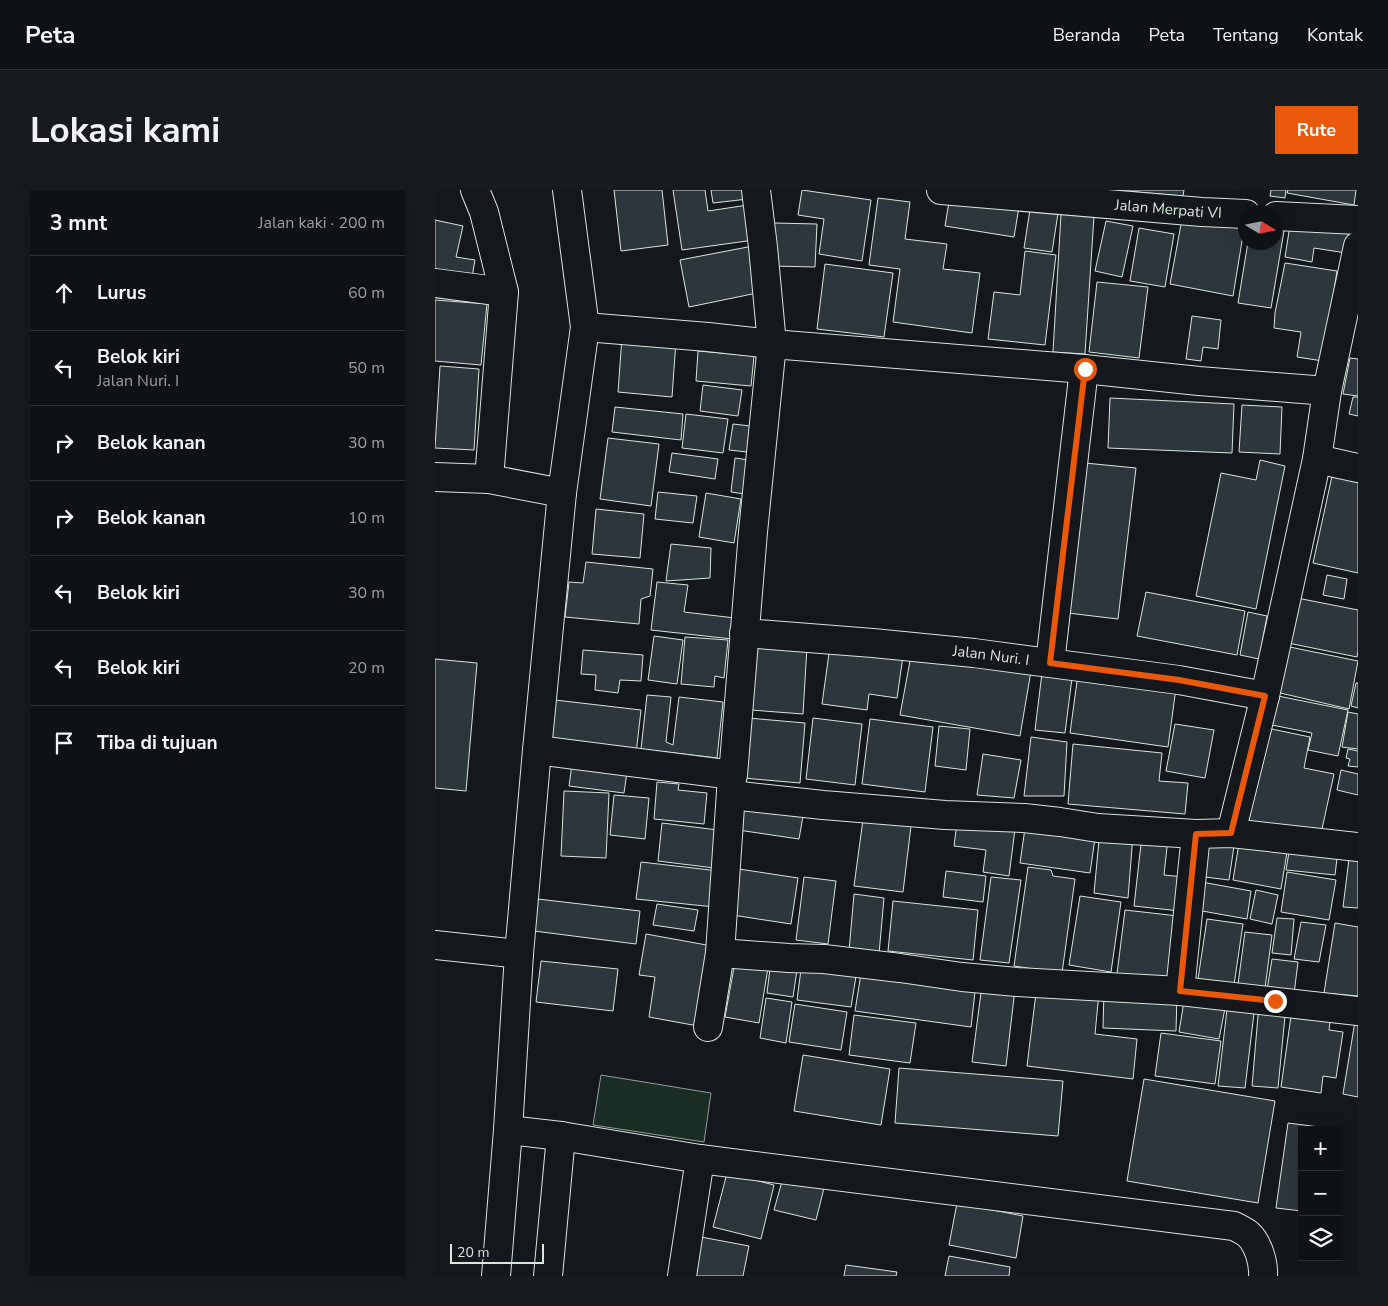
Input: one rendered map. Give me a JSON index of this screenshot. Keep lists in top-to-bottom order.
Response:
{
  "streets": {
    "street": ["Jalan Merpati VI", "Jalan Nuri. I"]
  },
  "scale_bar": "20 m",
  "north": "right",
  "page": {
    "header": "Peta",
    "nav": [
      "Beranda",
      "Peta",
      "Tentang",
      "Kontak"
    ],
    "buttons": "Rute",
    "title": "Lokasi kami",
    "heading": ["3 mnt", "Jalan kaki · 200 m"],
    "list": [
      ["Lurus", "60 m"],
      ["Belok kiri", "Jalan Nuri. I", "50 m"],
      ["Belok kanan", "30 m"],
      ["Belok kanan", "10 m"],
      ["Belok kiri", "30 m"],
      ["Belok kiri", "20 m"],
      "Tiba di tujuan"
    ],
    "map_buttons": ["+", "−"],
    "scale": "20 m"
  }
}
